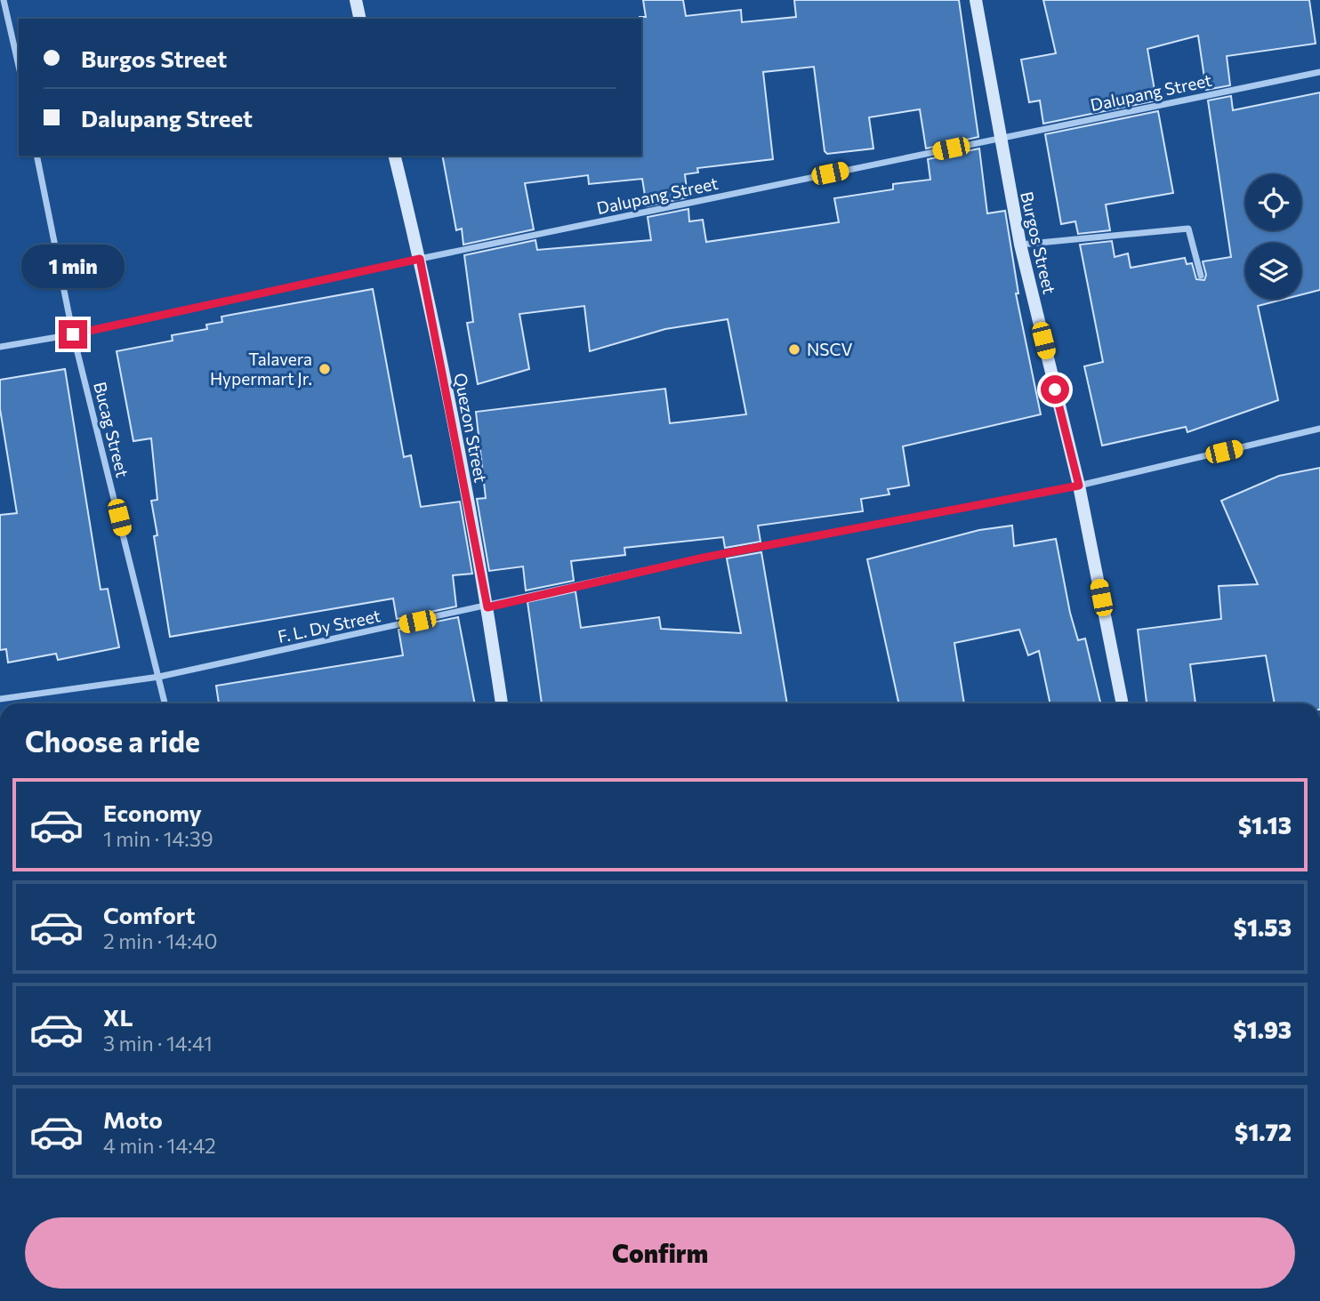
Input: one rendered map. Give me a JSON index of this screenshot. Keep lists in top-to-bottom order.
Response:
{
  "streets": {
    "street": [
      "Dalupang Street",
      "Burgos Street",
      "Quezon Street",
      "Bucag Street",
      "F. L. Dy Street"
    ]
  },
  "crossings": [
    ["Dalupang Street", "Burgos Street"],
    ["Dalupang Street", "Quezon Street"],
    ["Dalupang Street", "Bucag Street"],
    ["Burgos Street", "F. L. Dy Street"],
    ["Quezon Street", "F. L. Dy Street"],
    ["Bucag Street", "F. L. Dy Street"]
  ],
  "places": ["NSCV", "Talavera Hypermart Jr."],
  "page": {
    "banner": ["Burgos Street", "Dalupang Street"],
    "bubble": "1 min",
    "heading": "Choose a ride",
    "list": [
      {
        "name": "Economy",
        "note": "1 min · 14:39",
        "value": "$1.13"
      },
      {
        "name": "Comfort",
        "note": "2 min · 14:40",
        "value": "$1.53"
      },
      {
        "name": "XL",
        "note": "3 min · 14:41",
        "value": "$1.93"
      },
      {
        "name": "Moto",
        "note": "4 min · 14:42",
        "value": "$1.72"
      }
    ],
    "buttons": "Confirm"
  }
}
